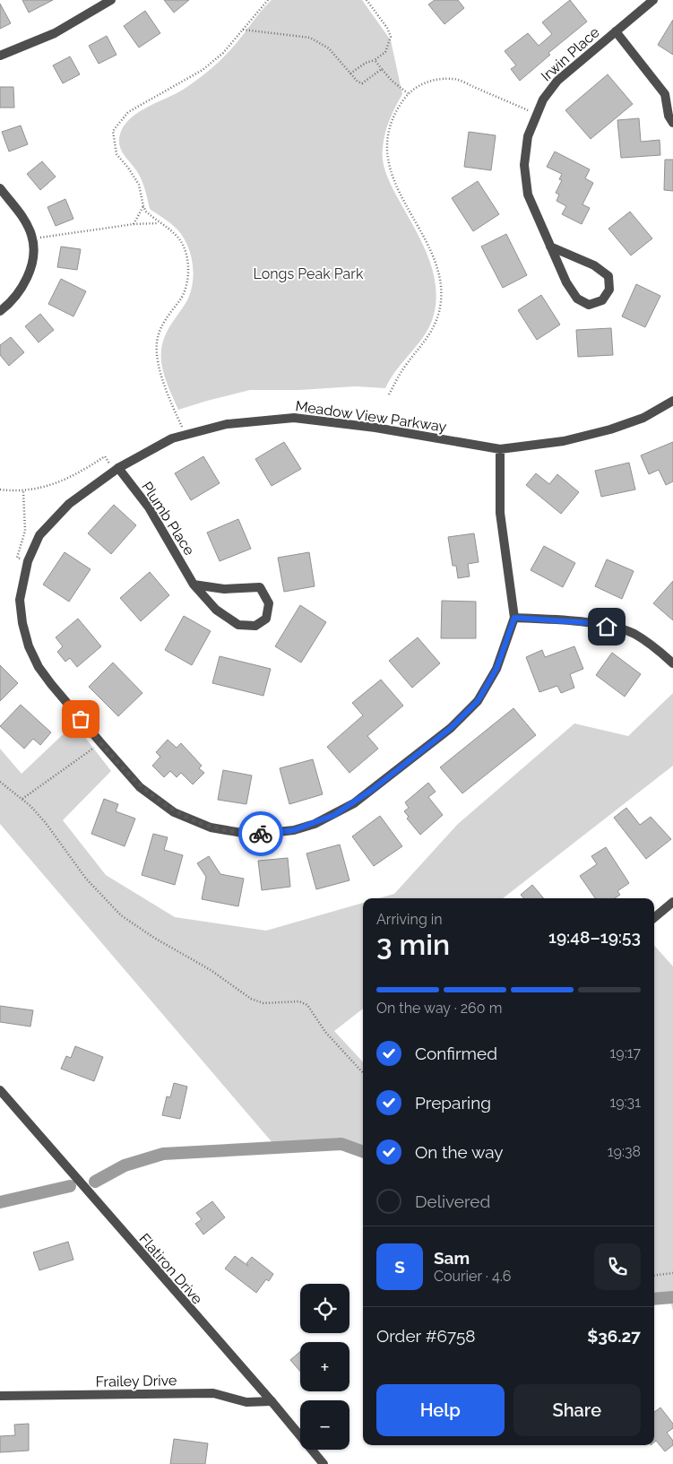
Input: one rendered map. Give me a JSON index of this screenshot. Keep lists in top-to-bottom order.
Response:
{
  "streets": {
    "street": [
      "Irwin Place",
      "Meadow View Parkway",
      "Plumb Place",
      "Flatiron Drive",
      "Frailey Drive"
    ]
  },
  "crossings": [
    ["Meadow View Parkway", "Plumb Place"],
    ["Flatiron Drive", "Frailey Drive"]
  ],
  "parks": ["Longs Peak Park"],
  "page": {
    "heading": ["3 min", "Arriving in", "19:48–19:53"],
    "panel": [
      "Sam",
      "Courier · 4.6",
      "Order #6758",
      "$36.27"
    ],
    "bar": "On the way · 260 m",
    "list": [
      ["Confirmed", "19:17"],
      ["Preparing", "19:31"],
      ["On the way", "19:38"],
      "Delivered"
    ],
    "round": "S",
    "map_buttons": ["+", "−"],
    "buttons": ["Help", "Share"]
  }
}
